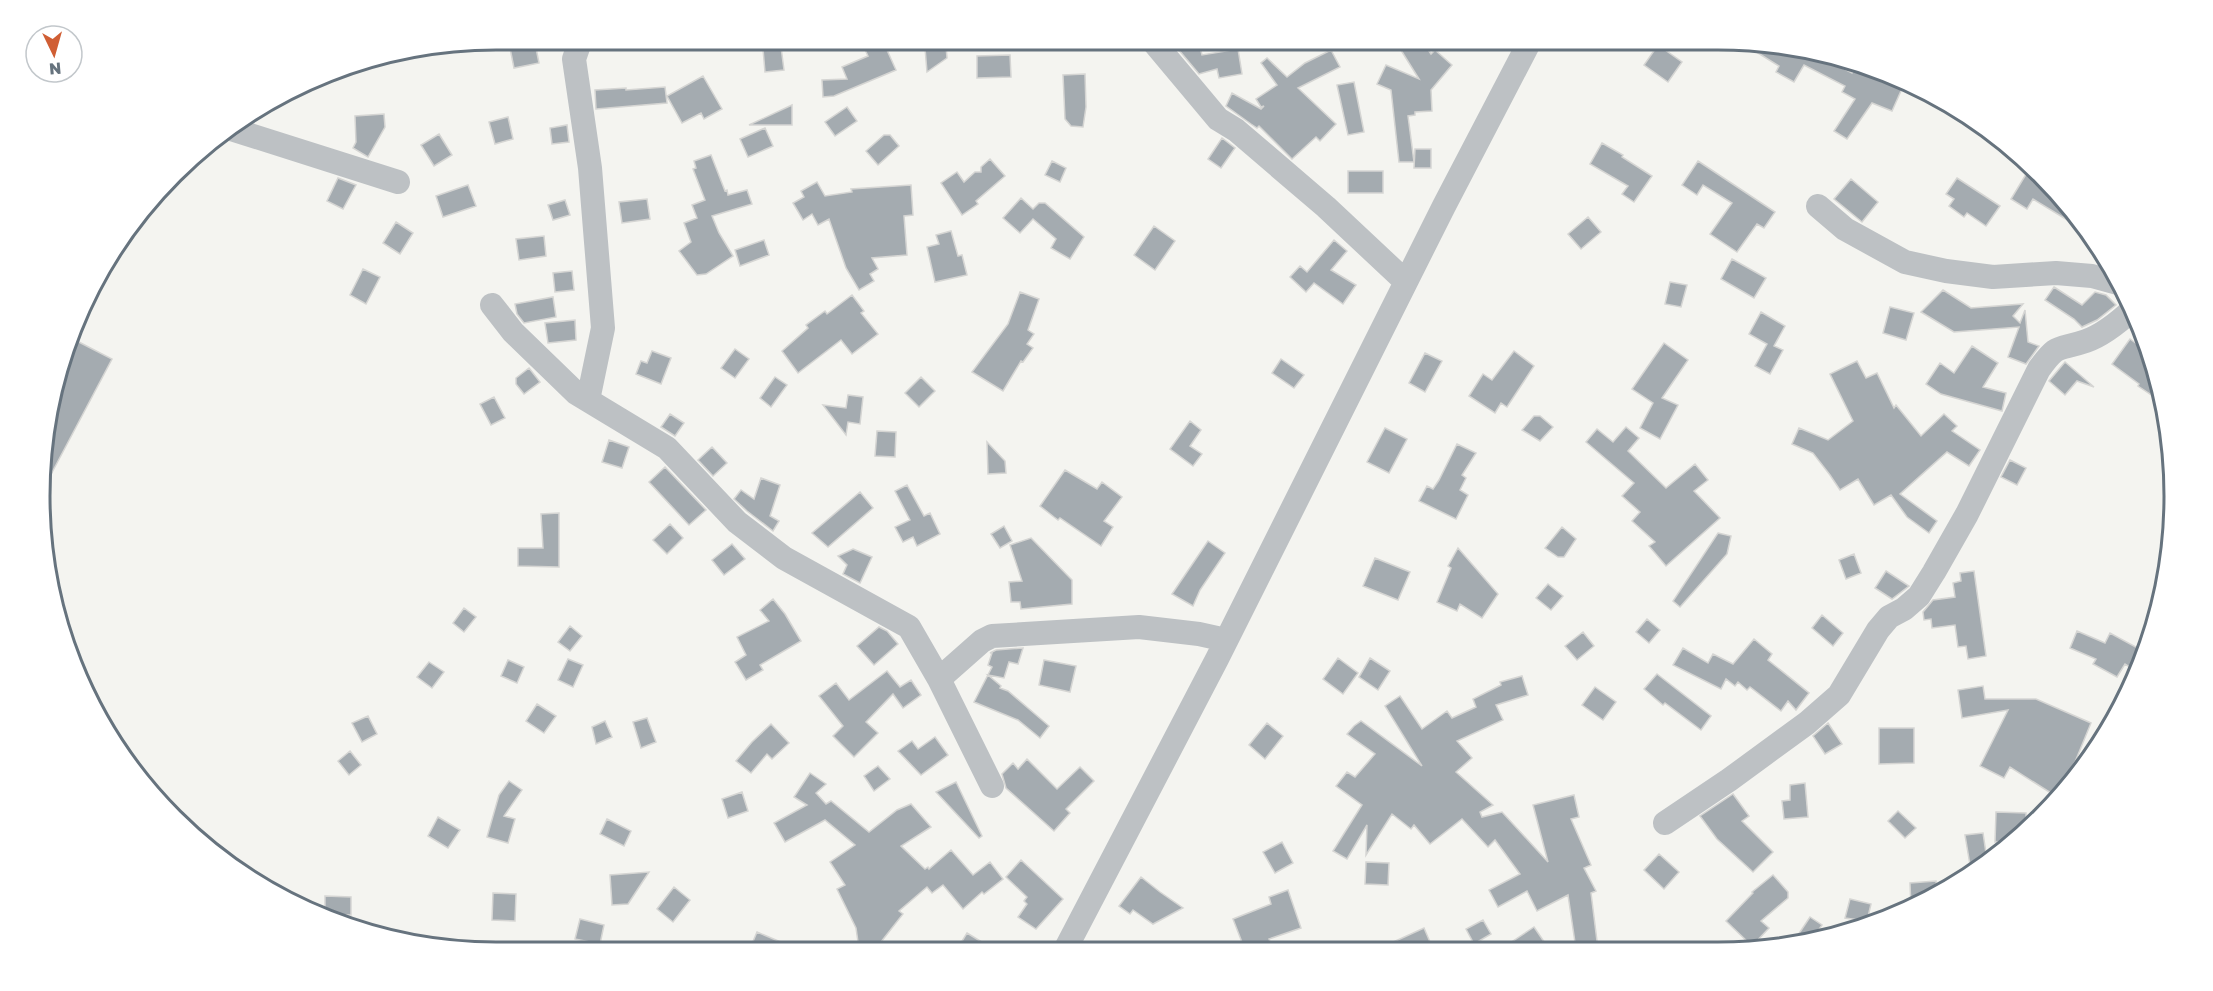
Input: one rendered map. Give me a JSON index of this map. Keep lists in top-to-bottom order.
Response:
{
  "north": "bottom"
}
